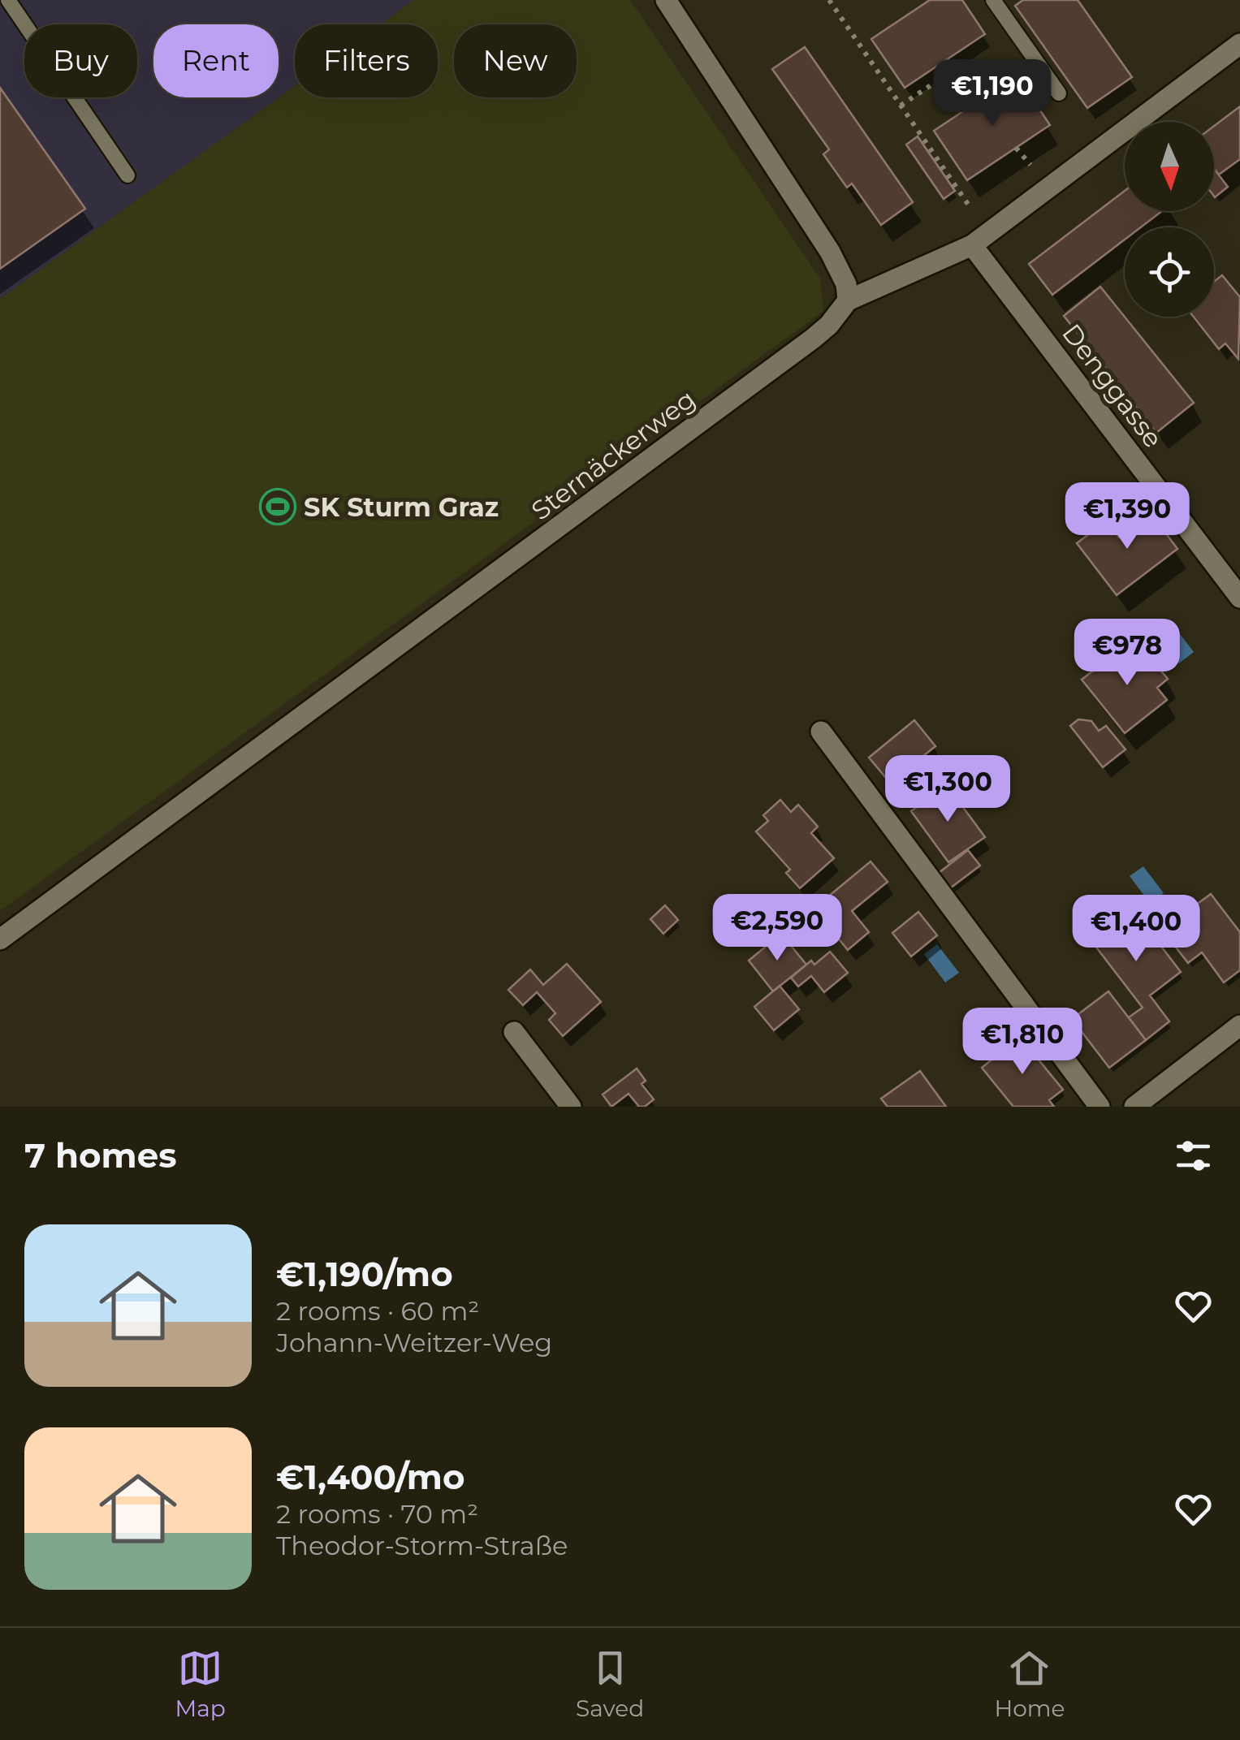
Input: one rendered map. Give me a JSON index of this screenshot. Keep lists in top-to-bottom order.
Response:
{
  "streets": {
    "street": ["Denggasse", "Sternäckerweg"]
  },
  "places": {
    "sports": ["SK Sturm Graz"]
  },
  "north": "bottom",
  "page": {
    "chip": [
      "Buy",
      "Rent",
      "Filters",
      "New"
    ],
    "price": [
      "€1,190",
      "€1,390",
      "€978",
      "€1,300",
      "€2,590",
      "€1,400",
      "€1,810"
    ],
    "heading": "7 homes",
    "list": [
      {
        "name": "€1,190/mo",
        "note": "2 rooms · 60 m² · Johann-Weitzer-Weg"
      },
      {
        "name": "€1,400/mo",
        "note": "2 rooms · 70 m² · Theodor-Storm-Straße"
      }
    ],
    "tabs": ["Map", "Saved", "Home"]
  }
}
